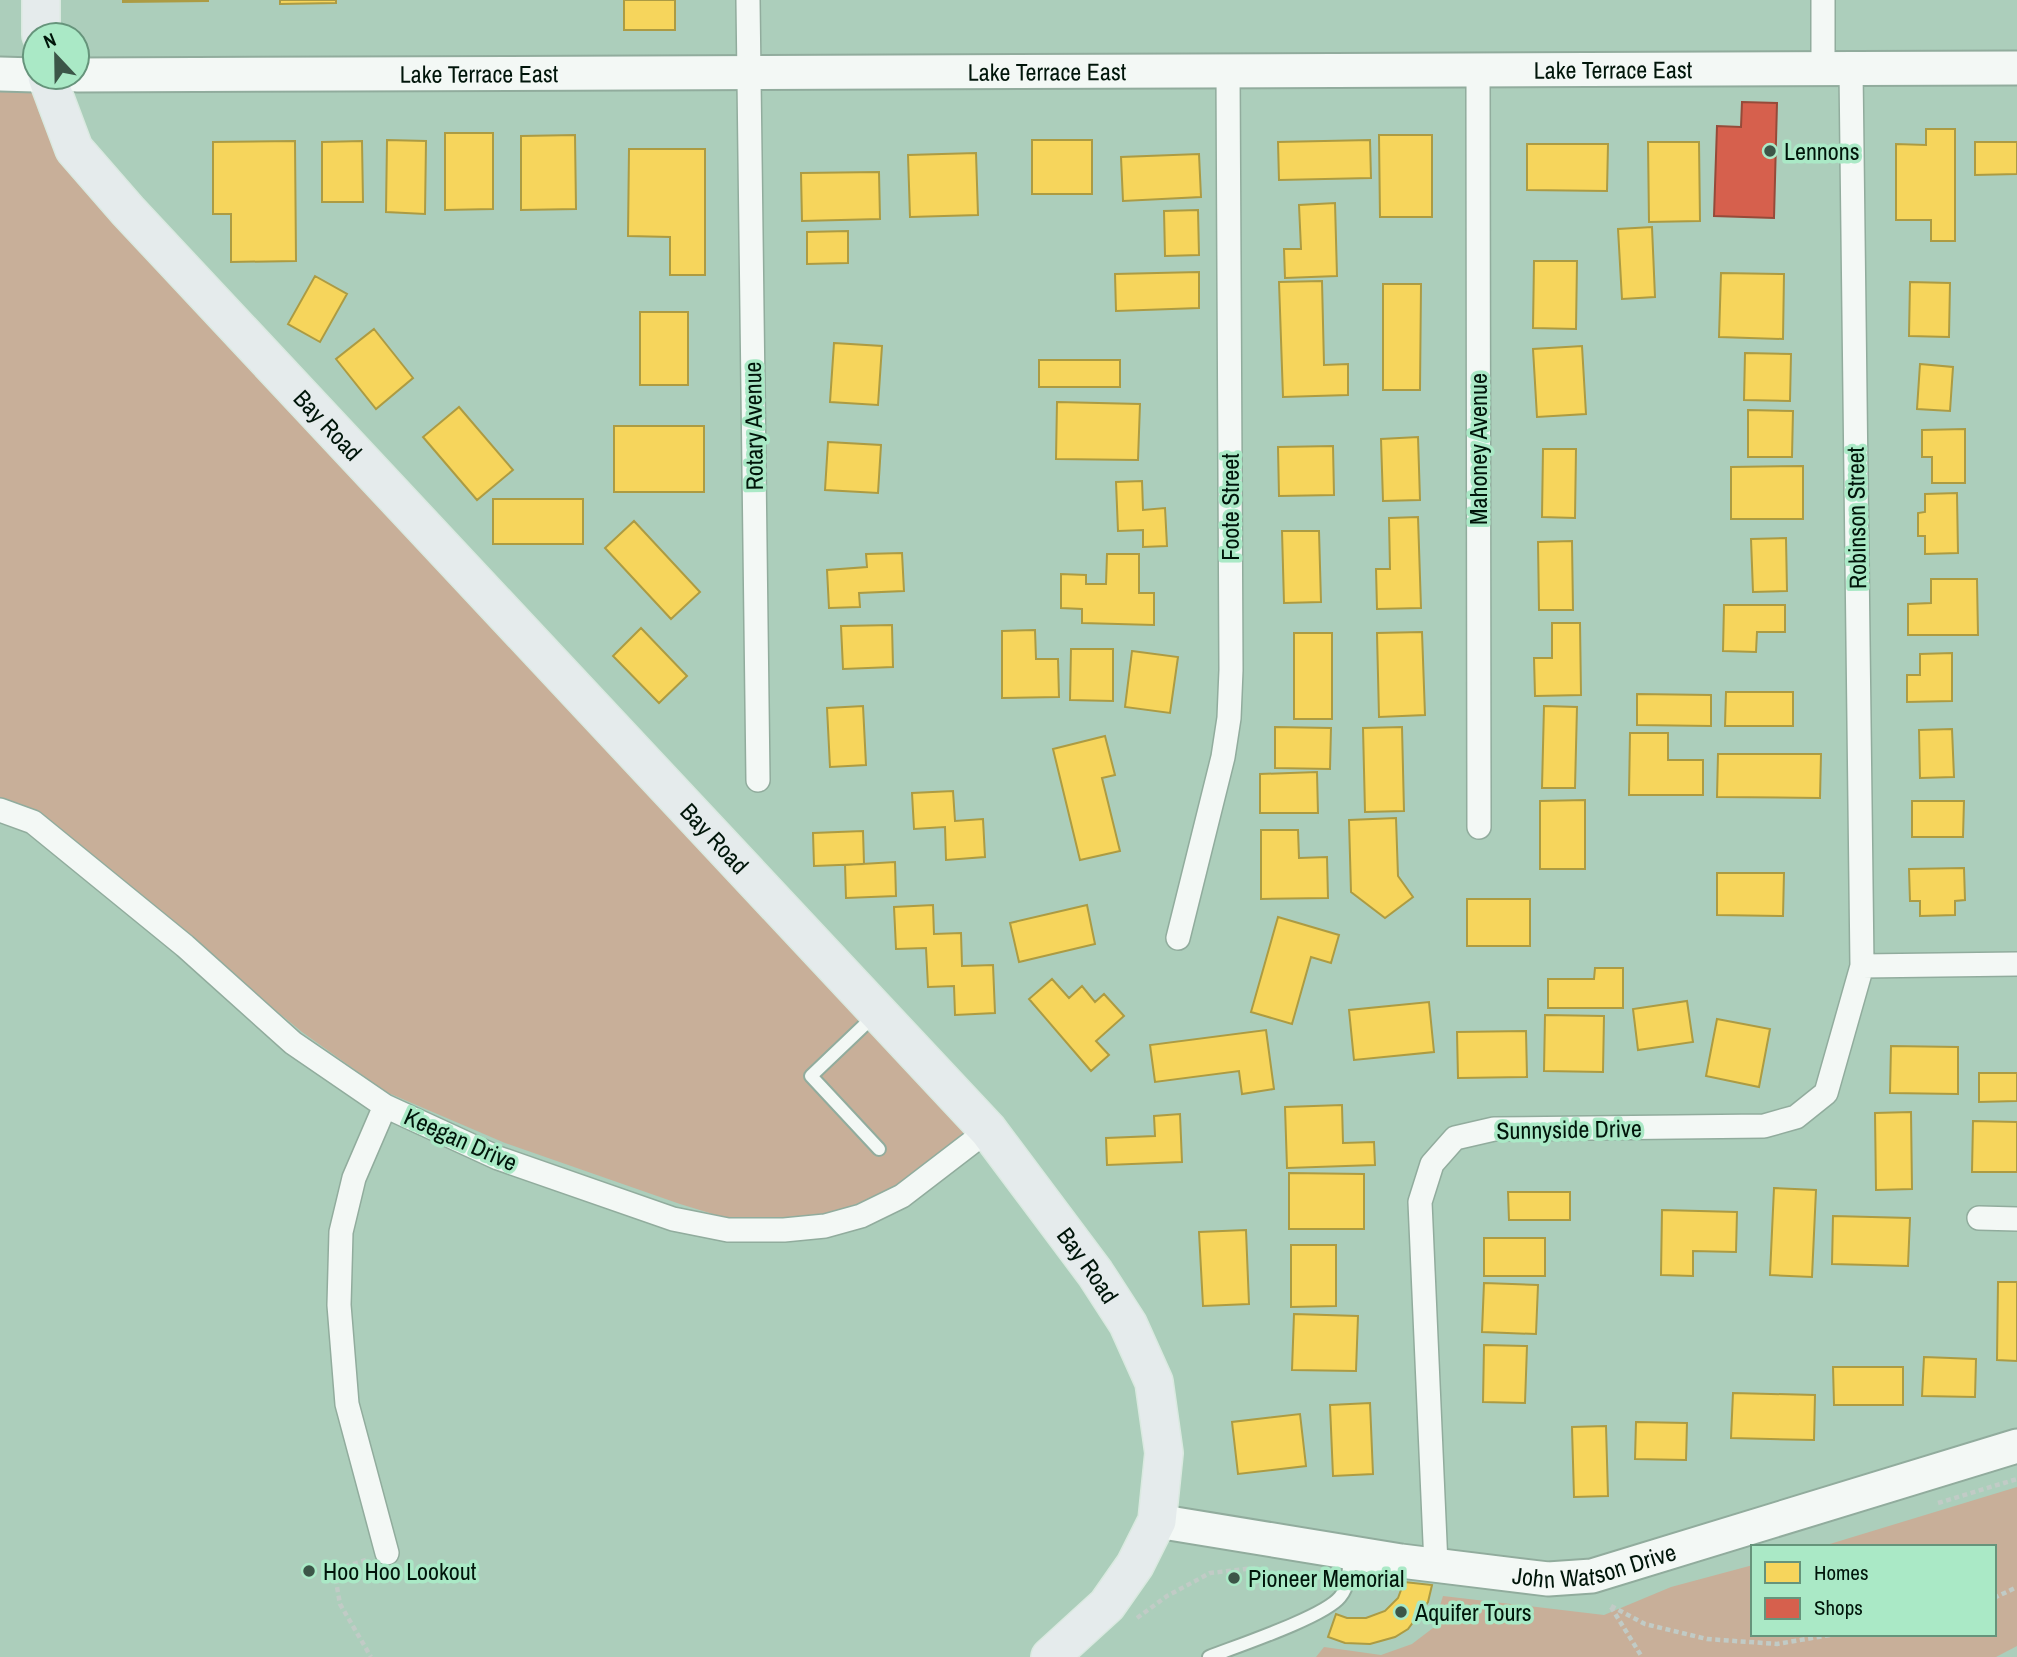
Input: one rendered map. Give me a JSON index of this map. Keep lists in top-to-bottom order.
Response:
{
  "streets": {
    "main road": ["Bay Road"],
    "street": [
      "Lake Terrace East",
      "Rotary Avenue",
      "Mahoney Avenue",
      "Foote Street",
      "Robinson Street",
      "Sunnyside Drive",
      "Keegan Drive",
      "John Watson Drive"
    ]
  },
  "crossings": [
    ["Lake Terrace East", "Rotary Avenue"],
    ["Lake Terrace East", "Mahoney Avenue"],
    ["Lake Terrace East", "Foote Street"],
    ["Lake Terrace East", "Robinson Street"],
    ["Bay Road", "Keegan Drive"],
    ["Bay Road", "John Watson Drive"],
    ["Robinson Street", "Sunnyside Drive"],
    ["Sunnyside Drive", "John Watson Drive"]
  ],
  "places": [
    "Lennons",
    "Hoo Hoo Lookout",
    "Pioneer Memorial",
    "Aquifer Tours"
  ],
  "legend": ["Homes", "Shops"],
  "north": "top"
}
